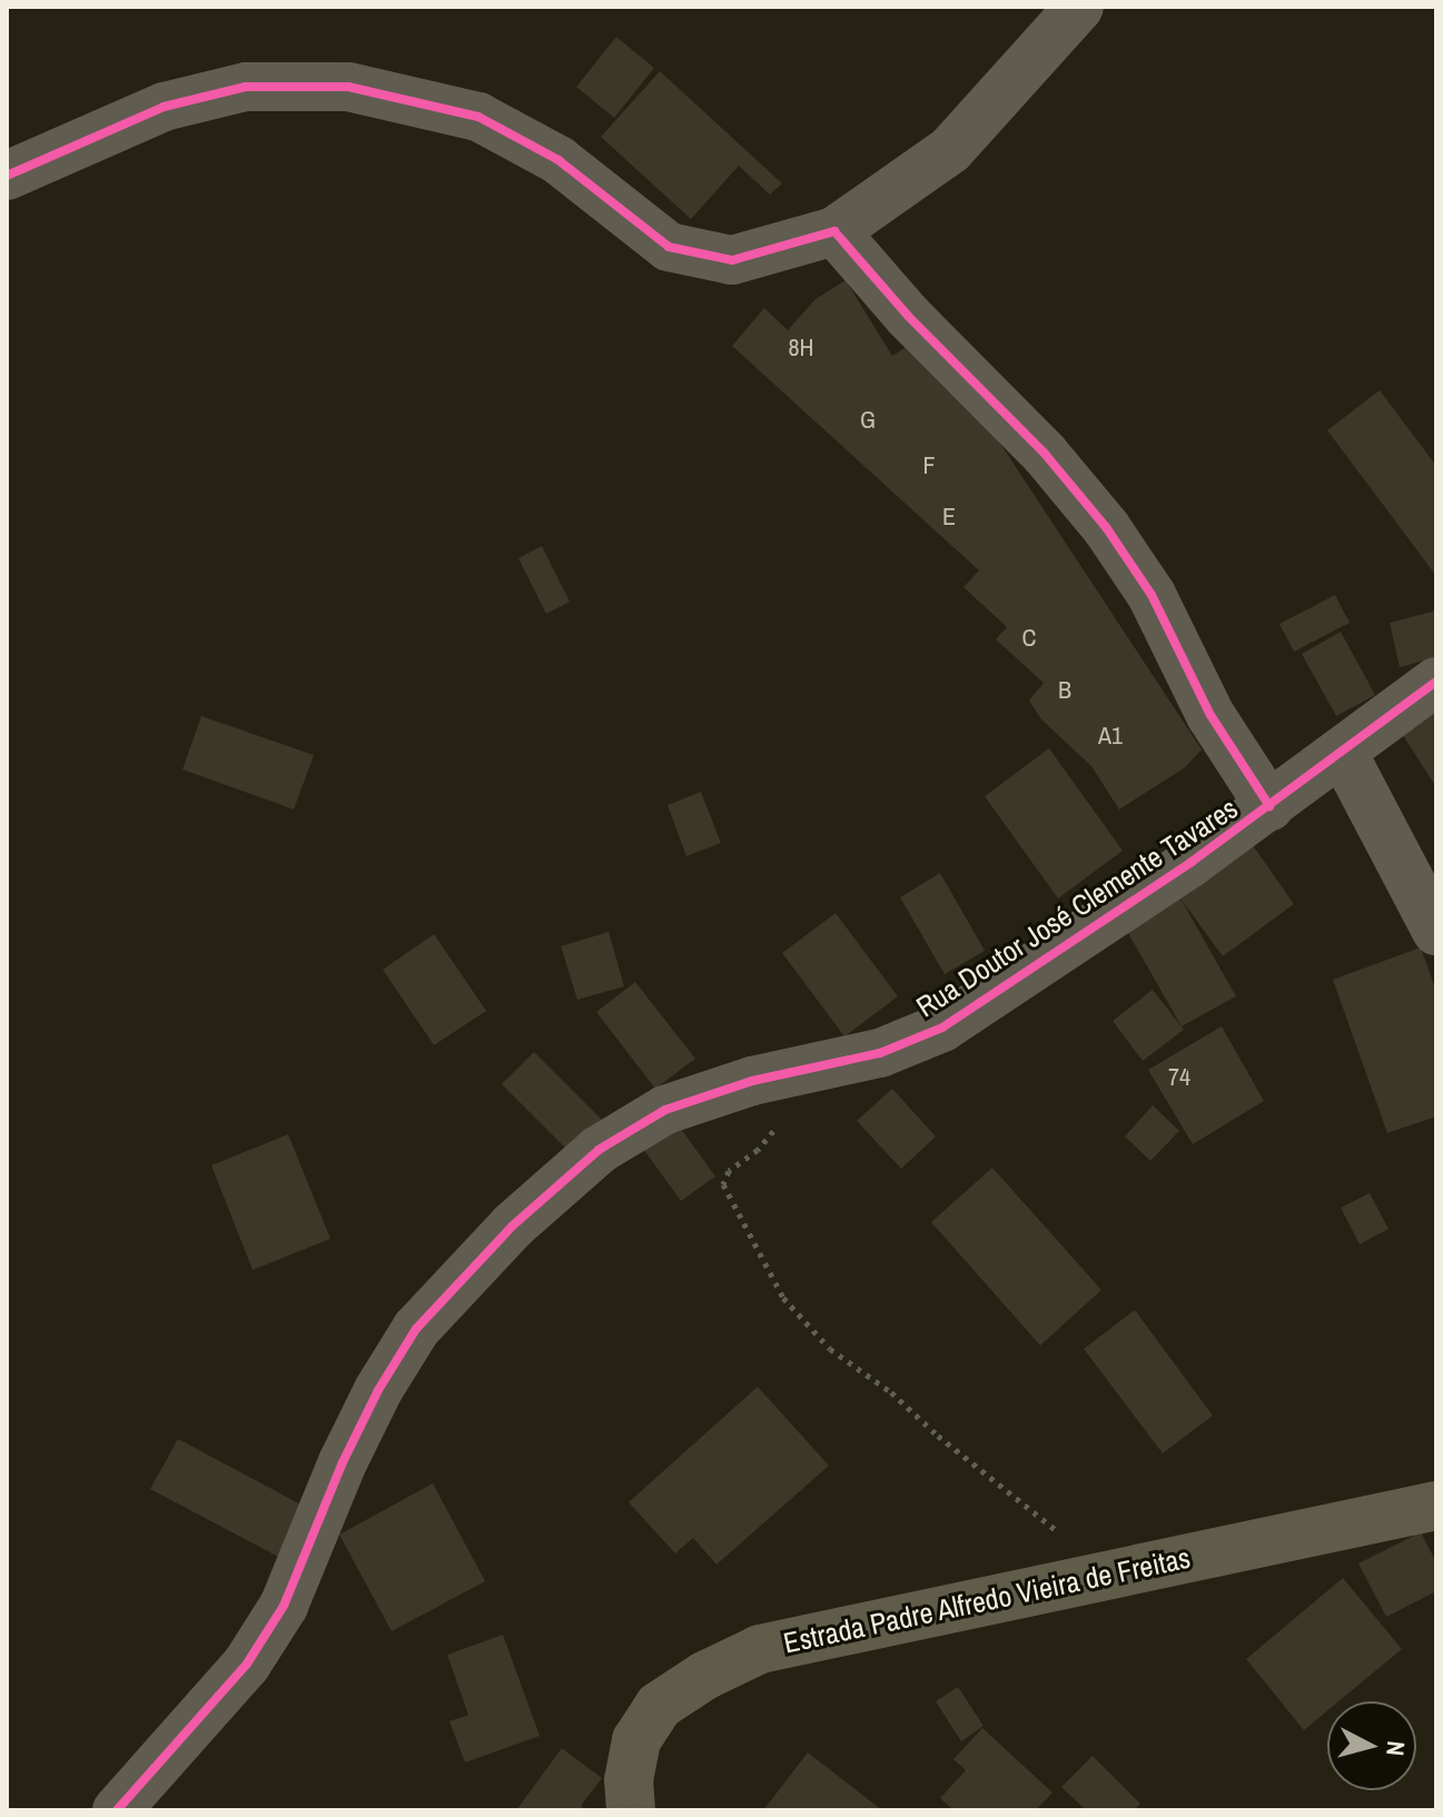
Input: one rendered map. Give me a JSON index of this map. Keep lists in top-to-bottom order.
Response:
{
  "streets": {
    "main road": ["Estrada Padre Alfredo Vieira de Freitas"],
    "street": ["Rua Doutor José Clemente Tavares"]
  },
  "house_numbers": [
    "8H",
    "G",
    "F",
    "E",
    "C",
    "B",
    "A1",
    "74"
  ],
  "north": "right"
}
